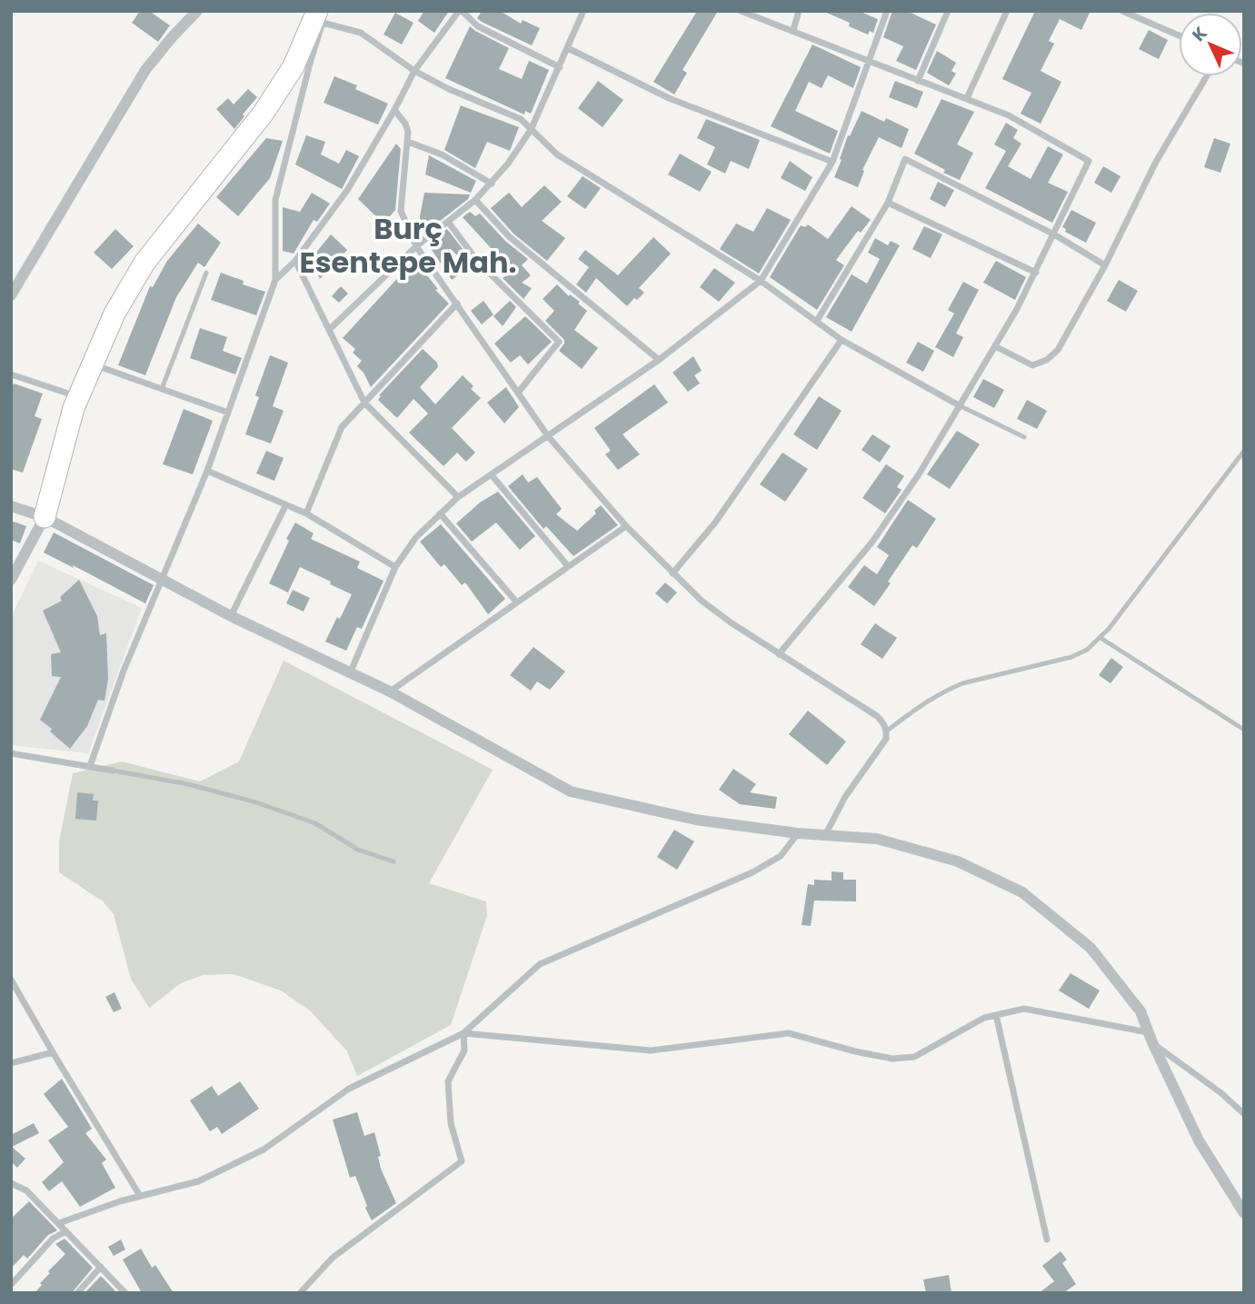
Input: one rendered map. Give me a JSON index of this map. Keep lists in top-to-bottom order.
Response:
{
  "districts": ["Burç Esentepe Mah."],
  "north": "top left"
}
